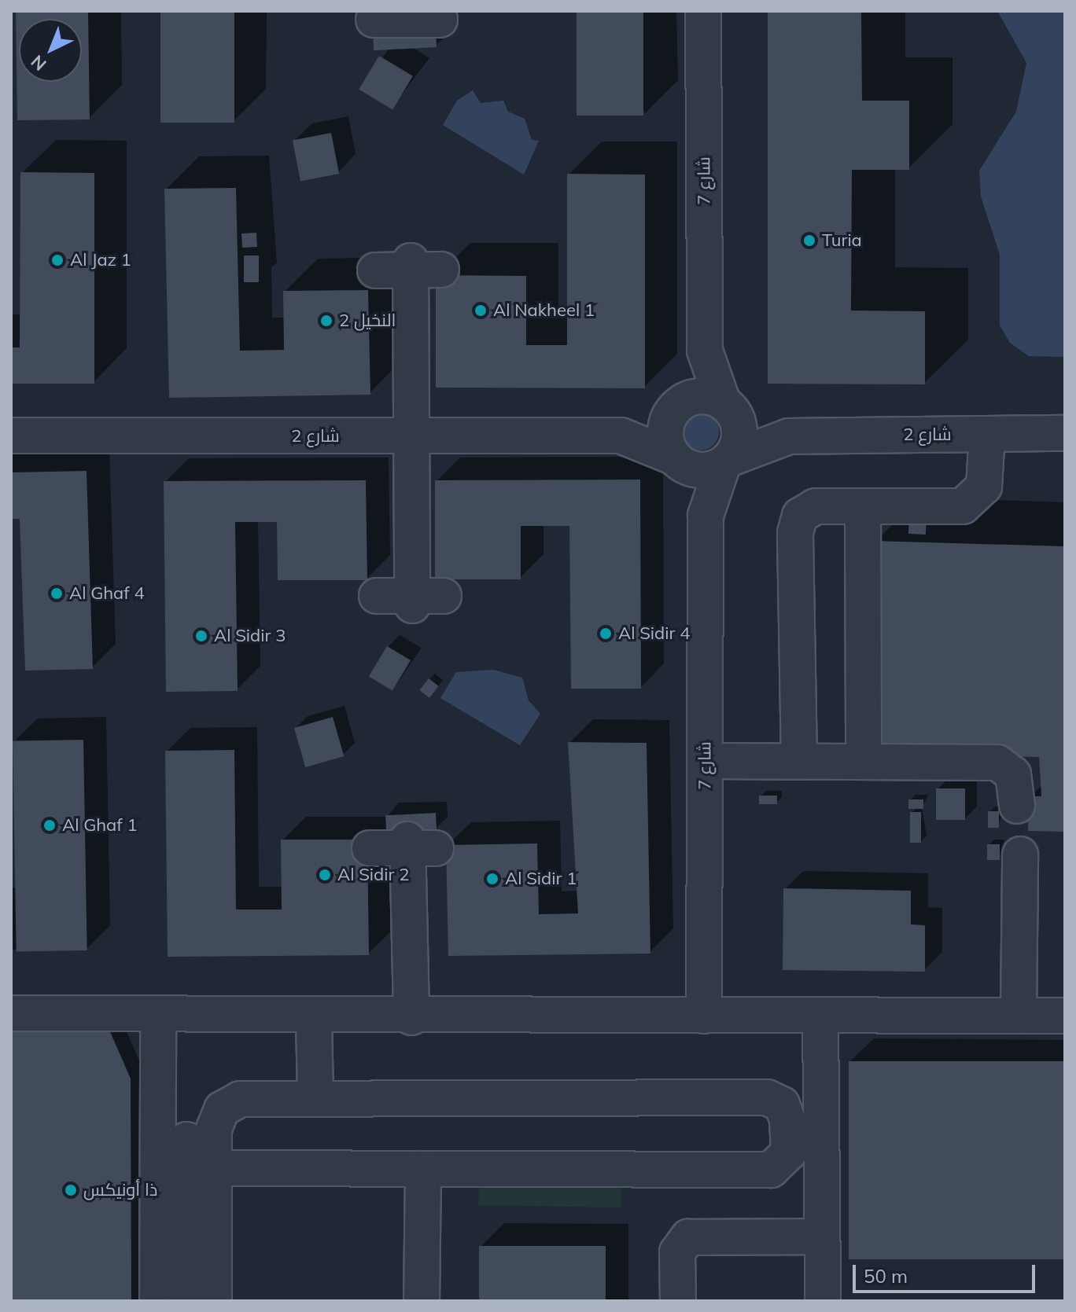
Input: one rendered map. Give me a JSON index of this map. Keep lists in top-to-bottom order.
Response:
{
  "streets": {
    "street": ["شارع 7", "شارع 2"]
  },
  "crossings": [
    ["شارع 7", "شارع 2"]
  ],
  "places": [
    "Turia",
    "Al Jaz 1",
    "Al Nakheel 1",
    "النخيل 2",
    "Al Ghaf 4",
    "Al Sidir 4",
    "Al Sidir 3",
    "Al Ghaf 1",
    "Al Sidir 2",
    "Al Sidir 1",
    "ذا أونيكس"
  ],
  "scale_bar": "50 m",
  "north": "bottom left"
}
